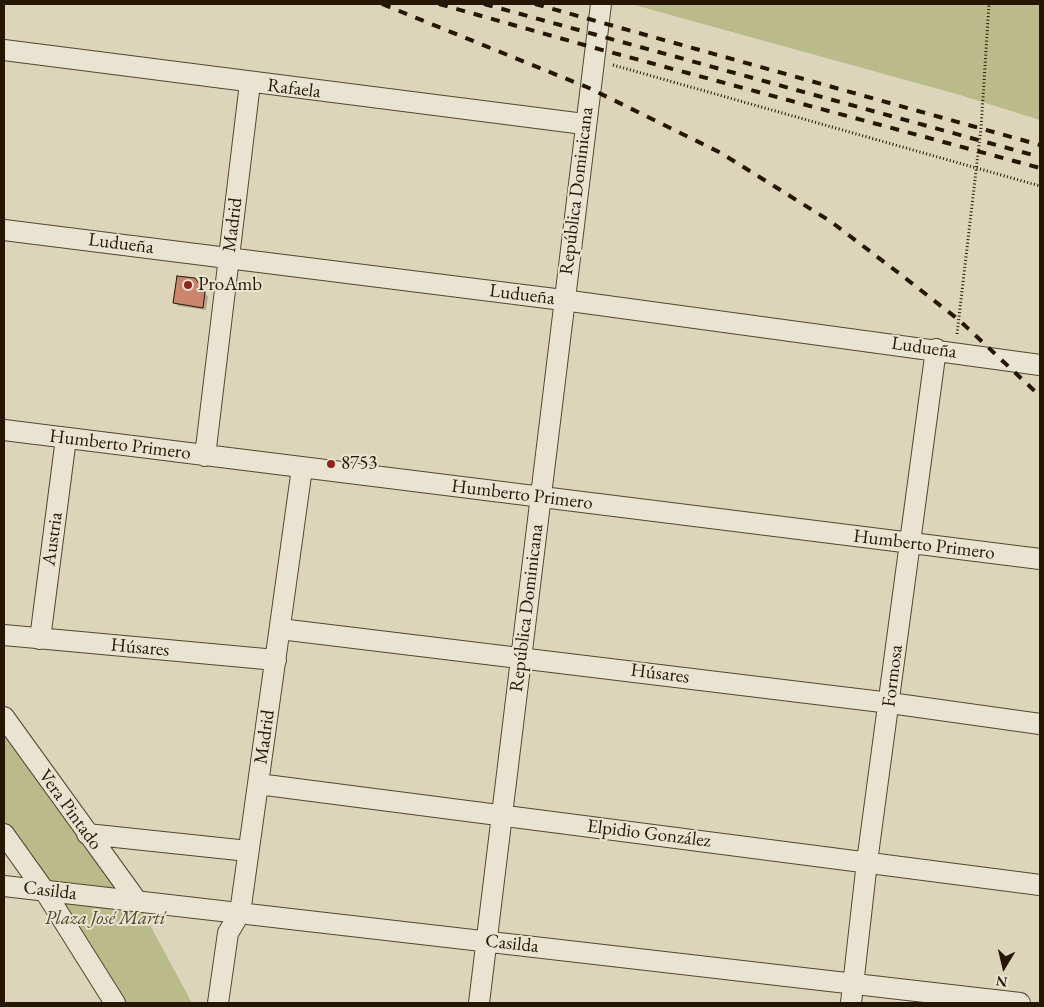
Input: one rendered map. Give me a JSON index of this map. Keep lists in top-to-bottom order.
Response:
{
  "streets": {
    "street": [
      "Rafaela",
      "República Dominicana",
      "Madrid",
      "Ludueña",
      "Humberto Primero",
      "Austria",
      "Húsares",
      "Formosa",
      "Vera Pintado",
      "Elpidio González",
      "Casilda"
    ]
  },
  "crossings": [
    ["Rafaela", "República Dominicana"],
    ["Rafaela", "Madrid"],
    ["República Dominicana", "Ludueña"],
    ["República Dominicana", "Humberto Primero"],
    ["República Dominicana", "Húsares"],
    ["República Dominicana", "Elpidio González"],
    ["República Dominicana", "Casilda"],
    ["Madrid", "Ludueña"],
    ["Madrid", "Humberto Primero"],
    ["Madrid", "Húsares"],
    ["Madrid", "Elpidio González"],
    ["Madrid", "Casilda"],
    ["Ludueña", "Formosa"],
    ["Humberto Primero", "Austria"],
    ["Humberto Primero", "Formosa"],
    ["Austria", "Húsares"],
    ["Húsares", "Formosa"],
    ["Formosa", "Elpidio González"],
    ["Formosa", "Casilda"],
    ["Vera Pintado", "Casilda"]
  ],
  "parks": ["Plaza José Martí"],
  "places": ["ProAmb", "8753"],
  "north": "bottom"
}
